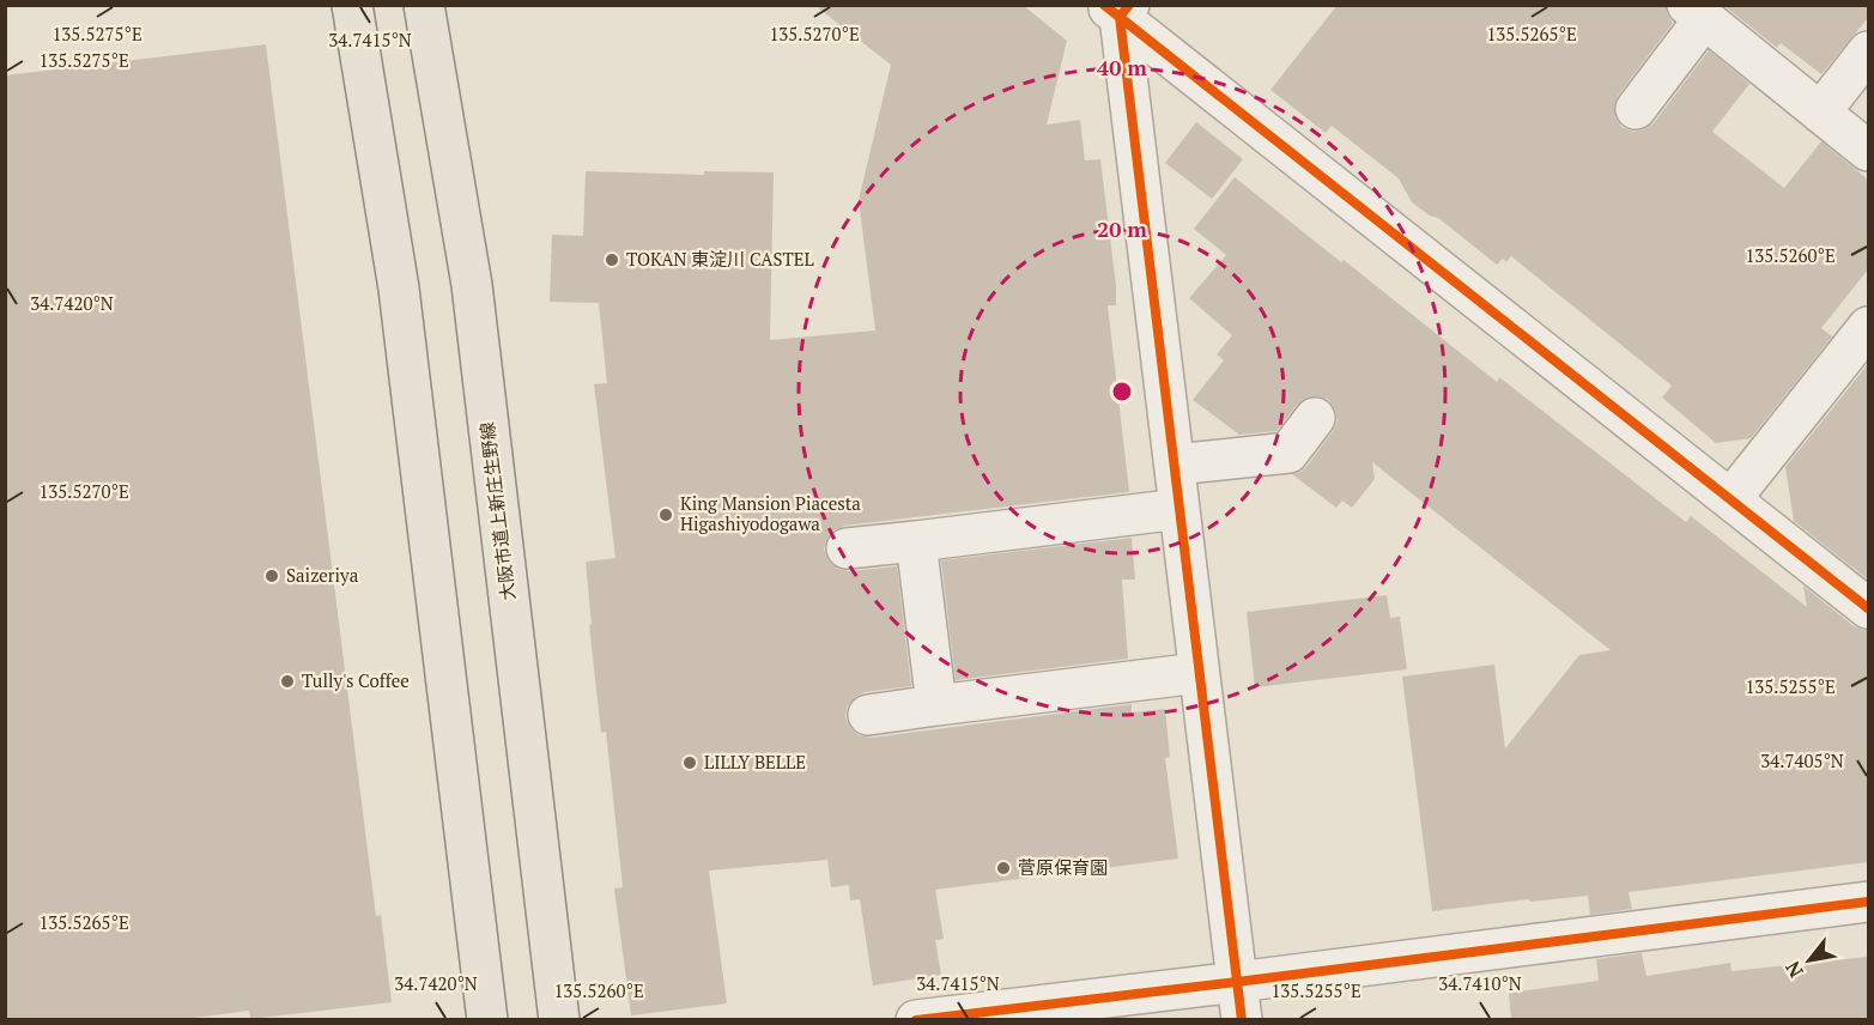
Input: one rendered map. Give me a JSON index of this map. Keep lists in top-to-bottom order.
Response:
{
  "streets": {
    "main road": ["大阪市道上新庄生野線"]
  },
  "places": [
    "TOKAN 東淀川 CASTEL",
    "King Mansion Piacesta Higashiyodogawa",
    "Saizeriya",
    "Tully's Coffee",
    "LILLY BELLE",
    "菅原保育園"
  ],
  "north": "bottom left",
  "coordinates": [
    "135.5275°E",
    "135.5270°E",
    "135.5265°E",
    "34.7415°N",
    "135.5260°E",
    "34.7420°N",
    "135.5255°E",
    "34.7405°N",
    "34.7410°N"
  ],
  "rings": ["40 m", "20 m"]
}
